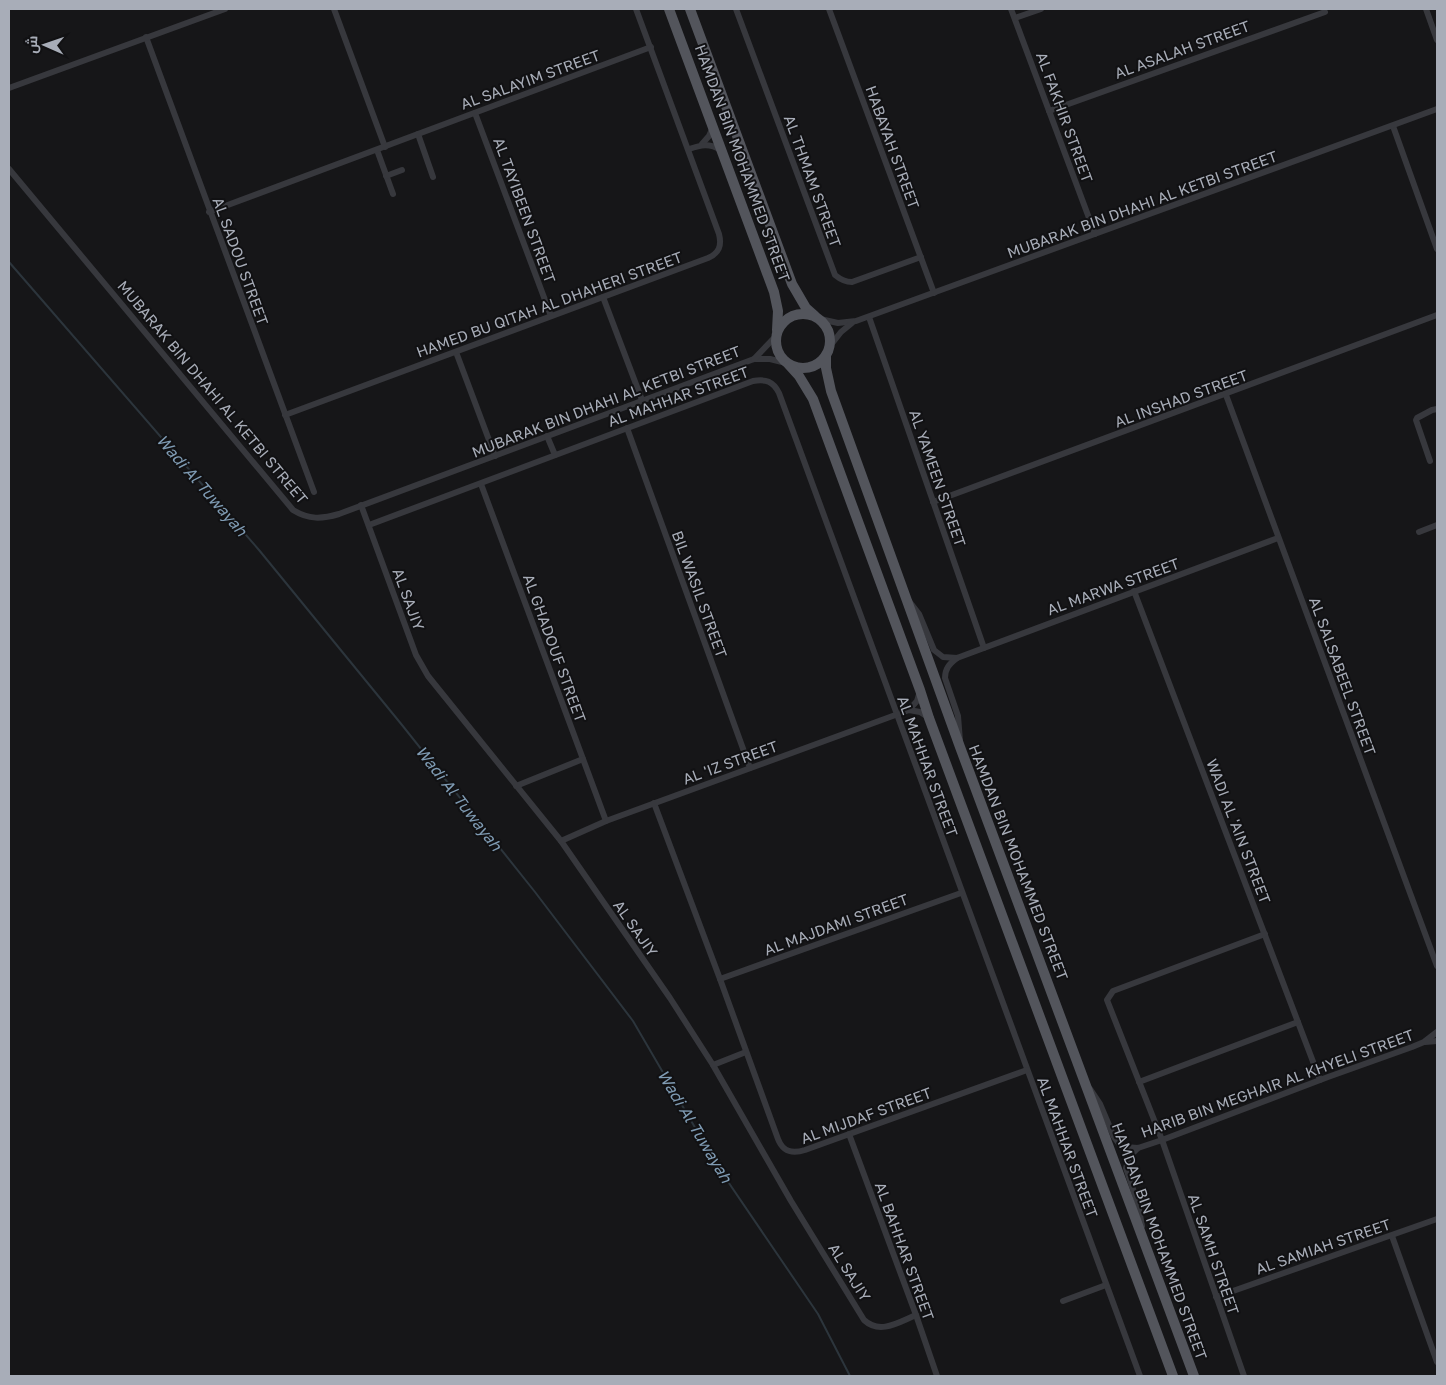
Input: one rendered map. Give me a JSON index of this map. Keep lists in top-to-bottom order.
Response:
{
  "streets": {
    "main road": ["HAMDAN BIN MOHAMMED STREET"],
    "street": [
      "AL ASALAH STREET",
      "AL SALAYIM STREET",
      "AL FAKHIR STREET",
      "HABAYAH STREET",
      "AL THMAM STREET",
      "MUBARAK BIN DHAHI AL KETBI STREET",
      "AL TAYIBEEN STREET",
      "AL SADOU STREET",
      "HAMED BU QITAH AL DHAHERI STREET",
      "AL MAHHAR STREET",
      "AL INSHAD STREET",
      "AL YAMEEN STREET",
      "AL MARWA STREET",
      "BIL WASIL STREET",
      "AL SAJIY",
      "AL GHADOUF STREET",
      "AL SALSABEEL STREET",
      "AL 'IZ STREET",
      "WADI AL 'AIN STREET",
      "AL MAJDAMI STREET",
      "HARIB BIN MEGHAIR AL KHYELI STREET",
      "AL MIJDAF STREET",
      "AL SAMIAH STREET",
      "AL BAHHAR STREET",
      "AL SAMH STREET"
    ]
  },
  "crossings": [
    ["AL ASALAH STREET", "AL FAKHIR STREET"],
    ["AL SALAYIM STREET", "AL TAYIBEEN STREET"],
    ["AL SALAYIM STREET", "AL SADOU STREET"],
    ["AL SALAYIM STREET", "HAMED BU QITAH AL DHAHERI STREET"],
    ["AL FAKHIR STREET", "MUBARAK BIN DHAHI AL KETBI STREET"],
    ["HABAYAH STREET", "AL THMAM STREET"],
    ["HABAYAH STREET", "MUBARAK BIN DHAHI AL KETBI STREET"],
    ["HAMDAN BIN MOHAMMED STREET", "MUBARAK BIN DHAHI AL KETBI STREET"],
    ["HAMDAN BIN MOHAMMED STREET", "HARIB BIN MEGHAIR AL KHYELI STREET"],
    ["MUBARAK BIN DHAHI AL KETBI STREET", "AL YAMEEN STREET"],
    ["MUBARAK BIN DHAHI AL KETBI STREET", "AL SAJIY"],
    ["AL TAYIBEEN STREET", "HAMED BU QITAH AL DHAHERI STREET"],
    ["AL SADOU STREET", "HAMED BU QITAH AL DHAHERI STREET"],
    ["AL MAHHAR STREET", "BIL WASIL STREET"],
    ["AL MAHHAR STREET", "AL SAJIY"],
    ["AL MAHHAR STREET", "AL GHADOUF STREET"],
    ["AL MAHHAR STREET", "AL 'IZ STREET"],
    ["AL MAHHAR STREET", "AL MAJDAMI STREET"],
    ["AL MAHHAR STREET", "AL MIJDAF STREET"],
    ["AL INSHAD STREET", "AL YAMEEN STREET"],
    ["AL INSHAD STREET", "AL SALSABEEL STREET"],
    ["AL YAMEEN STREET", "AL MARWA STREET"],
    ["AL MARWA STREET", "AL SALSABEEL STREET"],
    ["AL MARWA STREET", "WADI AL 'AIN STREET"],
    ["BIL WASIL STREET", "AL 'IZ STREET"],
    ["AL SAJIY", "AL 'IZ STREET"],
    ["AL SAJIY", "AL BAHHAR STREET"],
    ["AL GHADOUF STREET", "AL 'IZ STREET"],
    ["AL 'IZ STREET", "AL MIJDAF STREET"],
    ["WADI AL 'AIN STREET", "HARIB BIN MEGHAIR AL KHYELI STREET"],
    ["WADI AL 'AIN STREET", "AL SAMH STREET"],
    ["AL MAJDAMI STREET", "AL MIJDAF STREET"],
    ["HARIB BIN MEGHAIR AL KHYELI STREET", "AL SAMH STREET"],
    ["AL MIJDAF STREET", "AL BAHHAR STREET"],
    ["AL SAMIAH STREET", "AL SAMH STREET"]
  ],
  "water": ["Wadi Al Tuwayah"],
  "north": "left"
}
